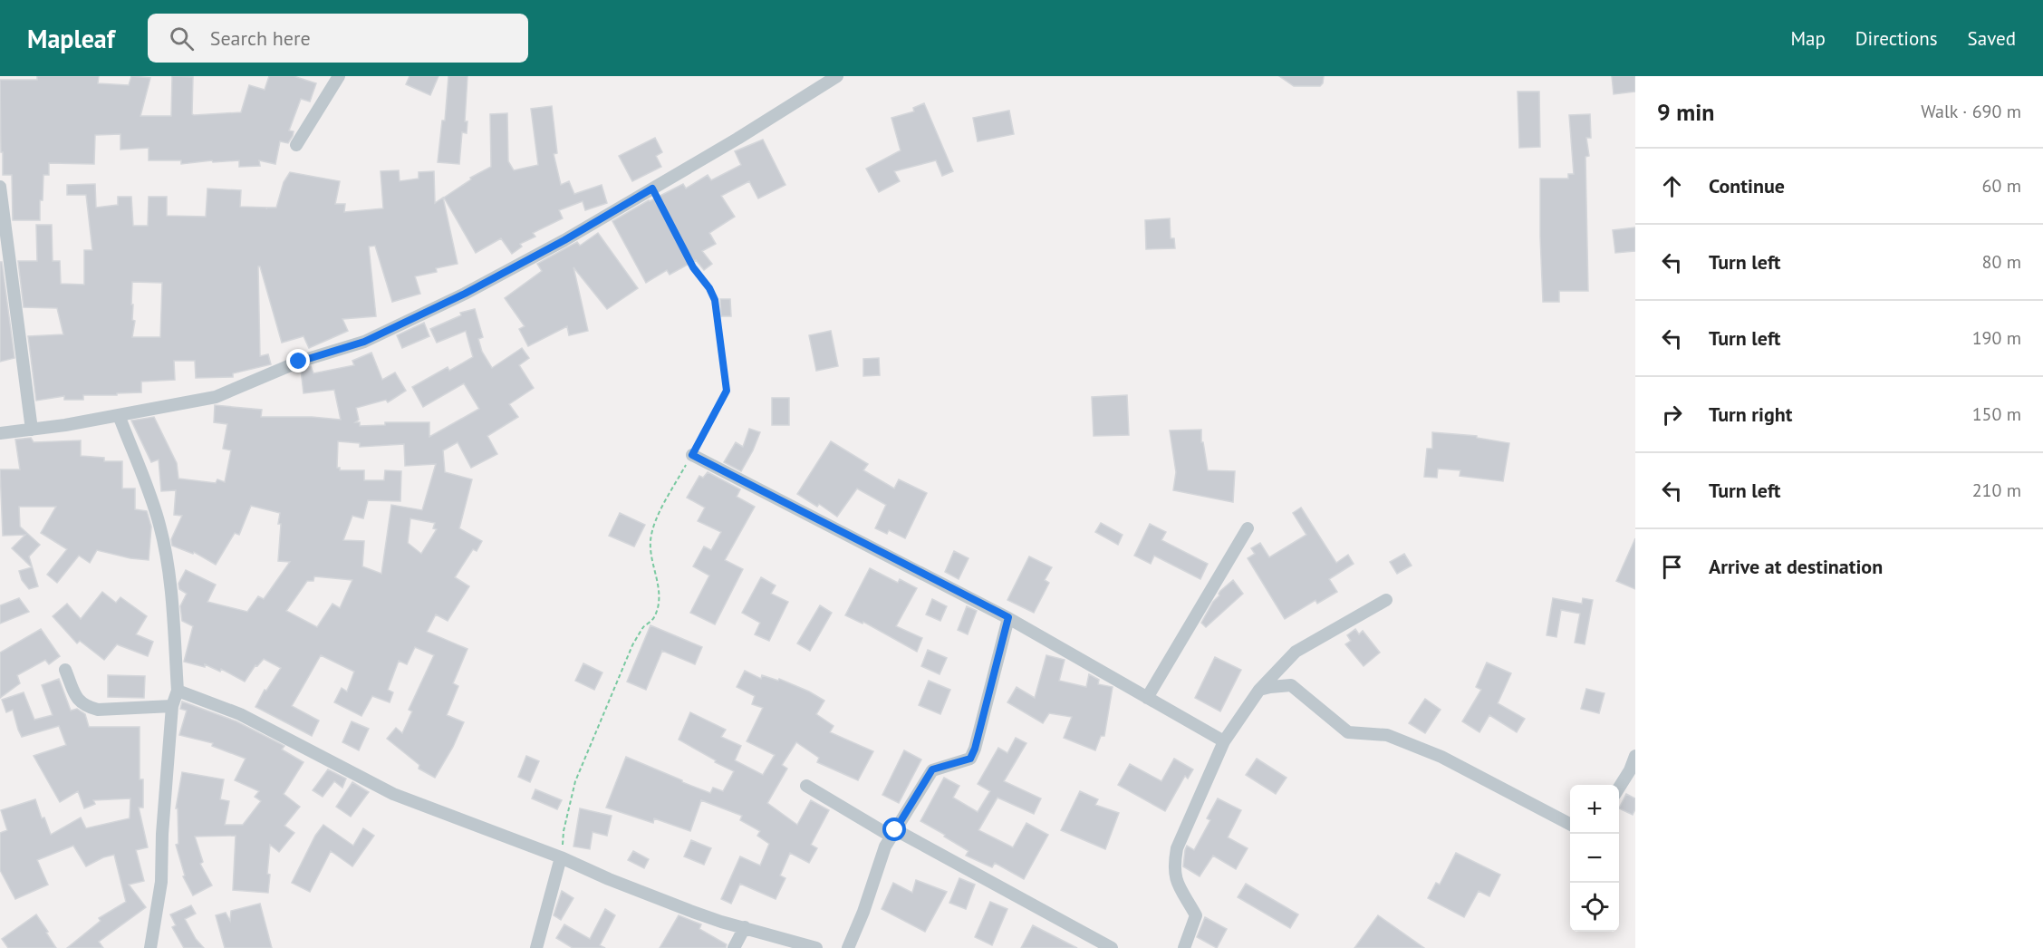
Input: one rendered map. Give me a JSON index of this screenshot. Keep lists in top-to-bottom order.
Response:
{
  "page": {
    "header": "Mapleaf",
    "search": "Search here",
    "nav": ["Map", "Directions", "Saved"],
    "heading": ["9 min", "Walk · 690 m"],
    "list": [
      ["Continue", "60 m"],
      ["Turn left", "80 m"],
      ["Turn left", "190 m"],
      ["Turn right", "150 m"],
      ["Turn left", "210 m"],
      "Arrive at destination"
    ],
    "map_buttons": ["+", "−"]
  }
}
